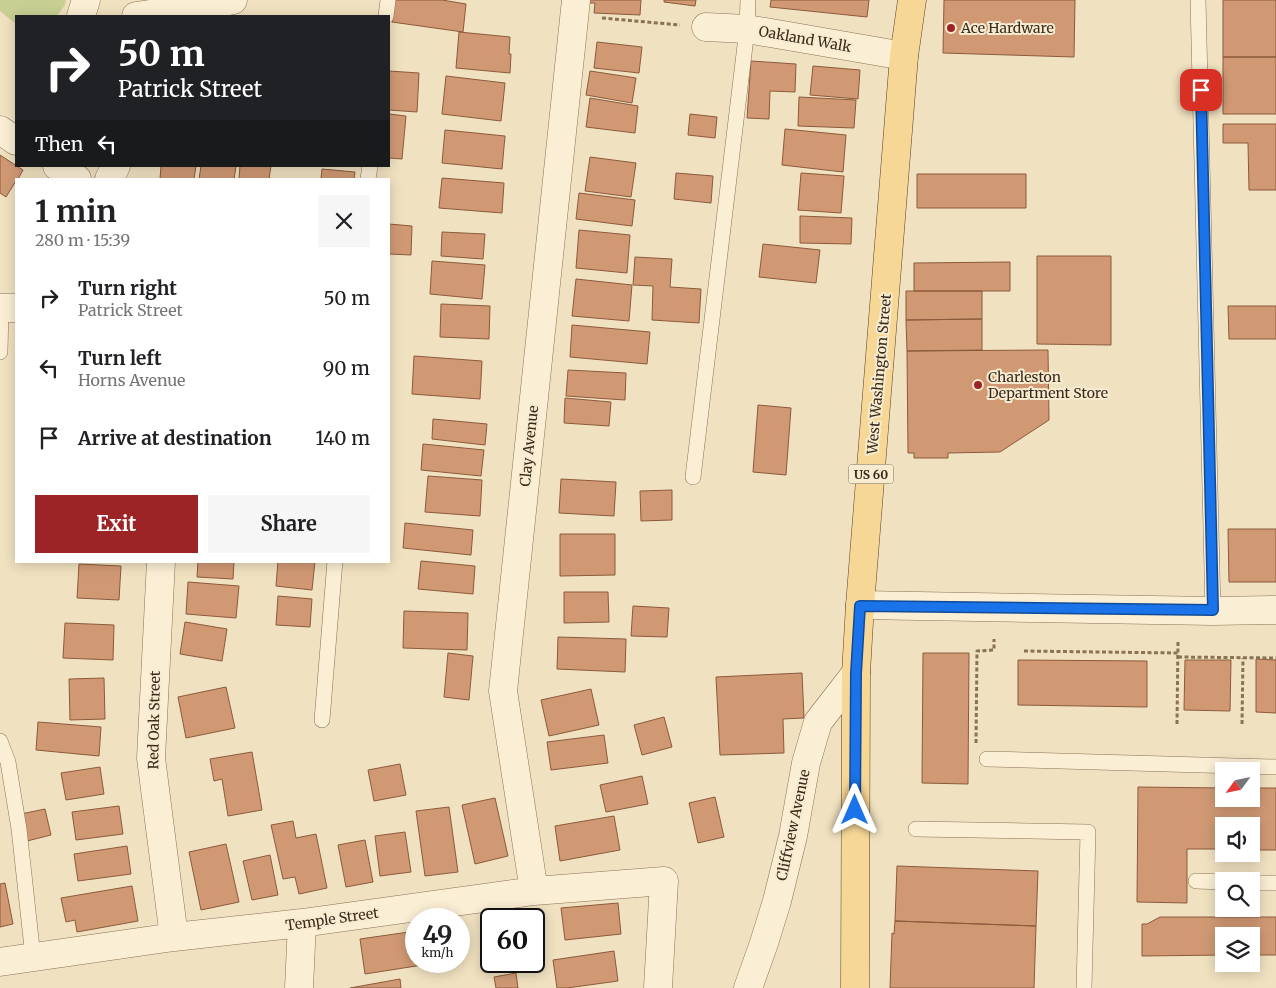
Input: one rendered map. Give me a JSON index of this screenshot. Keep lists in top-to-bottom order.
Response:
{
  "streets": {
    "main road": ["West Washington Street", "US 60"],
    "street": [
      "Oakland Walk",
      "Clay Avenue",
      "Red Oak Street",
      "Cliffview Avenue",
      "Temple Street"
    ]
  },
  "crossings": [
    ["Oakland Walk", "West Washington Street"],
    ["West Washington Street", "Cliffview Avenue"],
    ["Clay Avenue", "Temple Street"],
    ["Red Oak Street", "Temple Street"]
  ],
  "places": ["Ace Hardware", "Charleston Department Store"],
  "north": "bottom left",
  "page": {
    "turn": ["50 m", "Patrick Street"],
    "then": "Then",
    "heading": ["1 min", "280 m · 15:39"],
    "list": [
      {
        "name": "Turn right",
        "note": "Patrick Street",
        "value": "50 m"
      },
      {
        "name": "Turn left",
        "note": "Horns Avenue",
        "value": "90 m"
      },
      {
        "name": "Arrive at destination",
        "value": "140 m"
      }
    ],
    "buttons": ["Exit", "Share"],
    "speed": "49 km/h",
    "limit": "60"
  }
}
